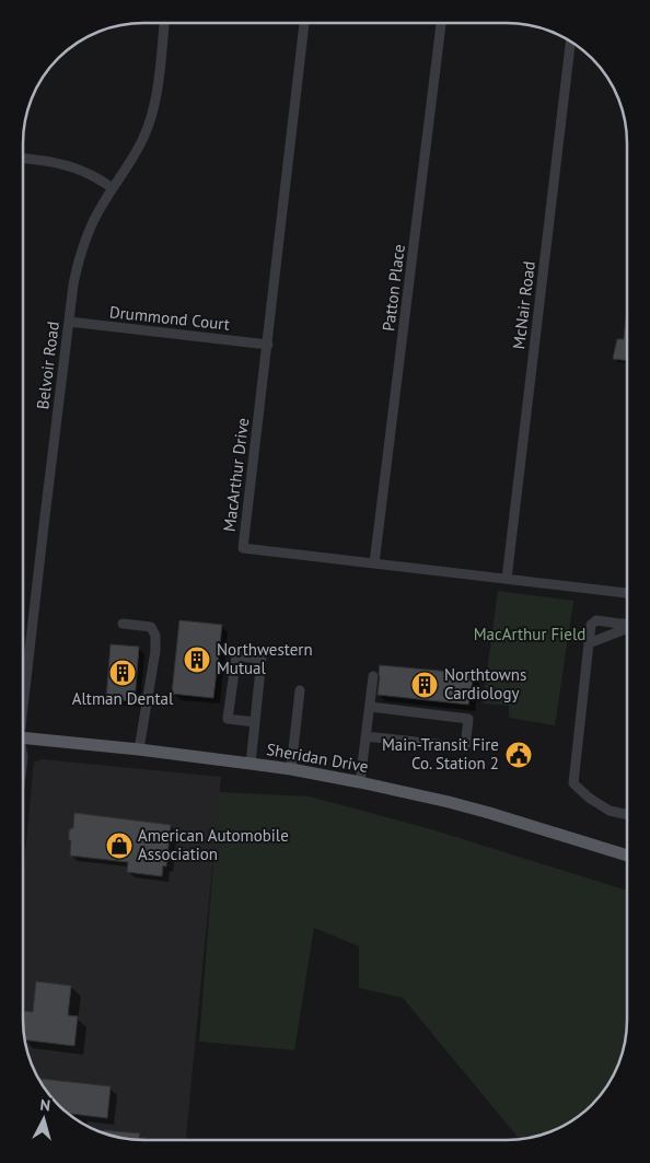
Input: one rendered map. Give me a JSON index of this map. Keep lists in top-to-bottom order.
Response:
{
  "streets": {
    "main road": ["Sheridan Drive"],
    "street": [
      "Patton Place",
      "McNair Road",
      "Drummond Court",
      "Belvoir Road",
      "MacArthur Drive"
    ]
  },
  "crossings": [
    ["Patton Place", "MacArthur Drive"],
    ["McNair Road", "MacArthur Drive"],
    ["Drummond Court", "Belvoir Road"],
    ["Drummond Court", "MacArthur Drive"]
  ],
  "parks": ["MacArthur Field"],
  "places": {
    "building": ["Northwestern Mutual", "Altman Dental", "Northtowns Cardiology"],
    "public building": ["Main-Transit Fire Co. Station 2"],
    "shop": ["American Automobile Association"]
  },
  "north": "top"
}
